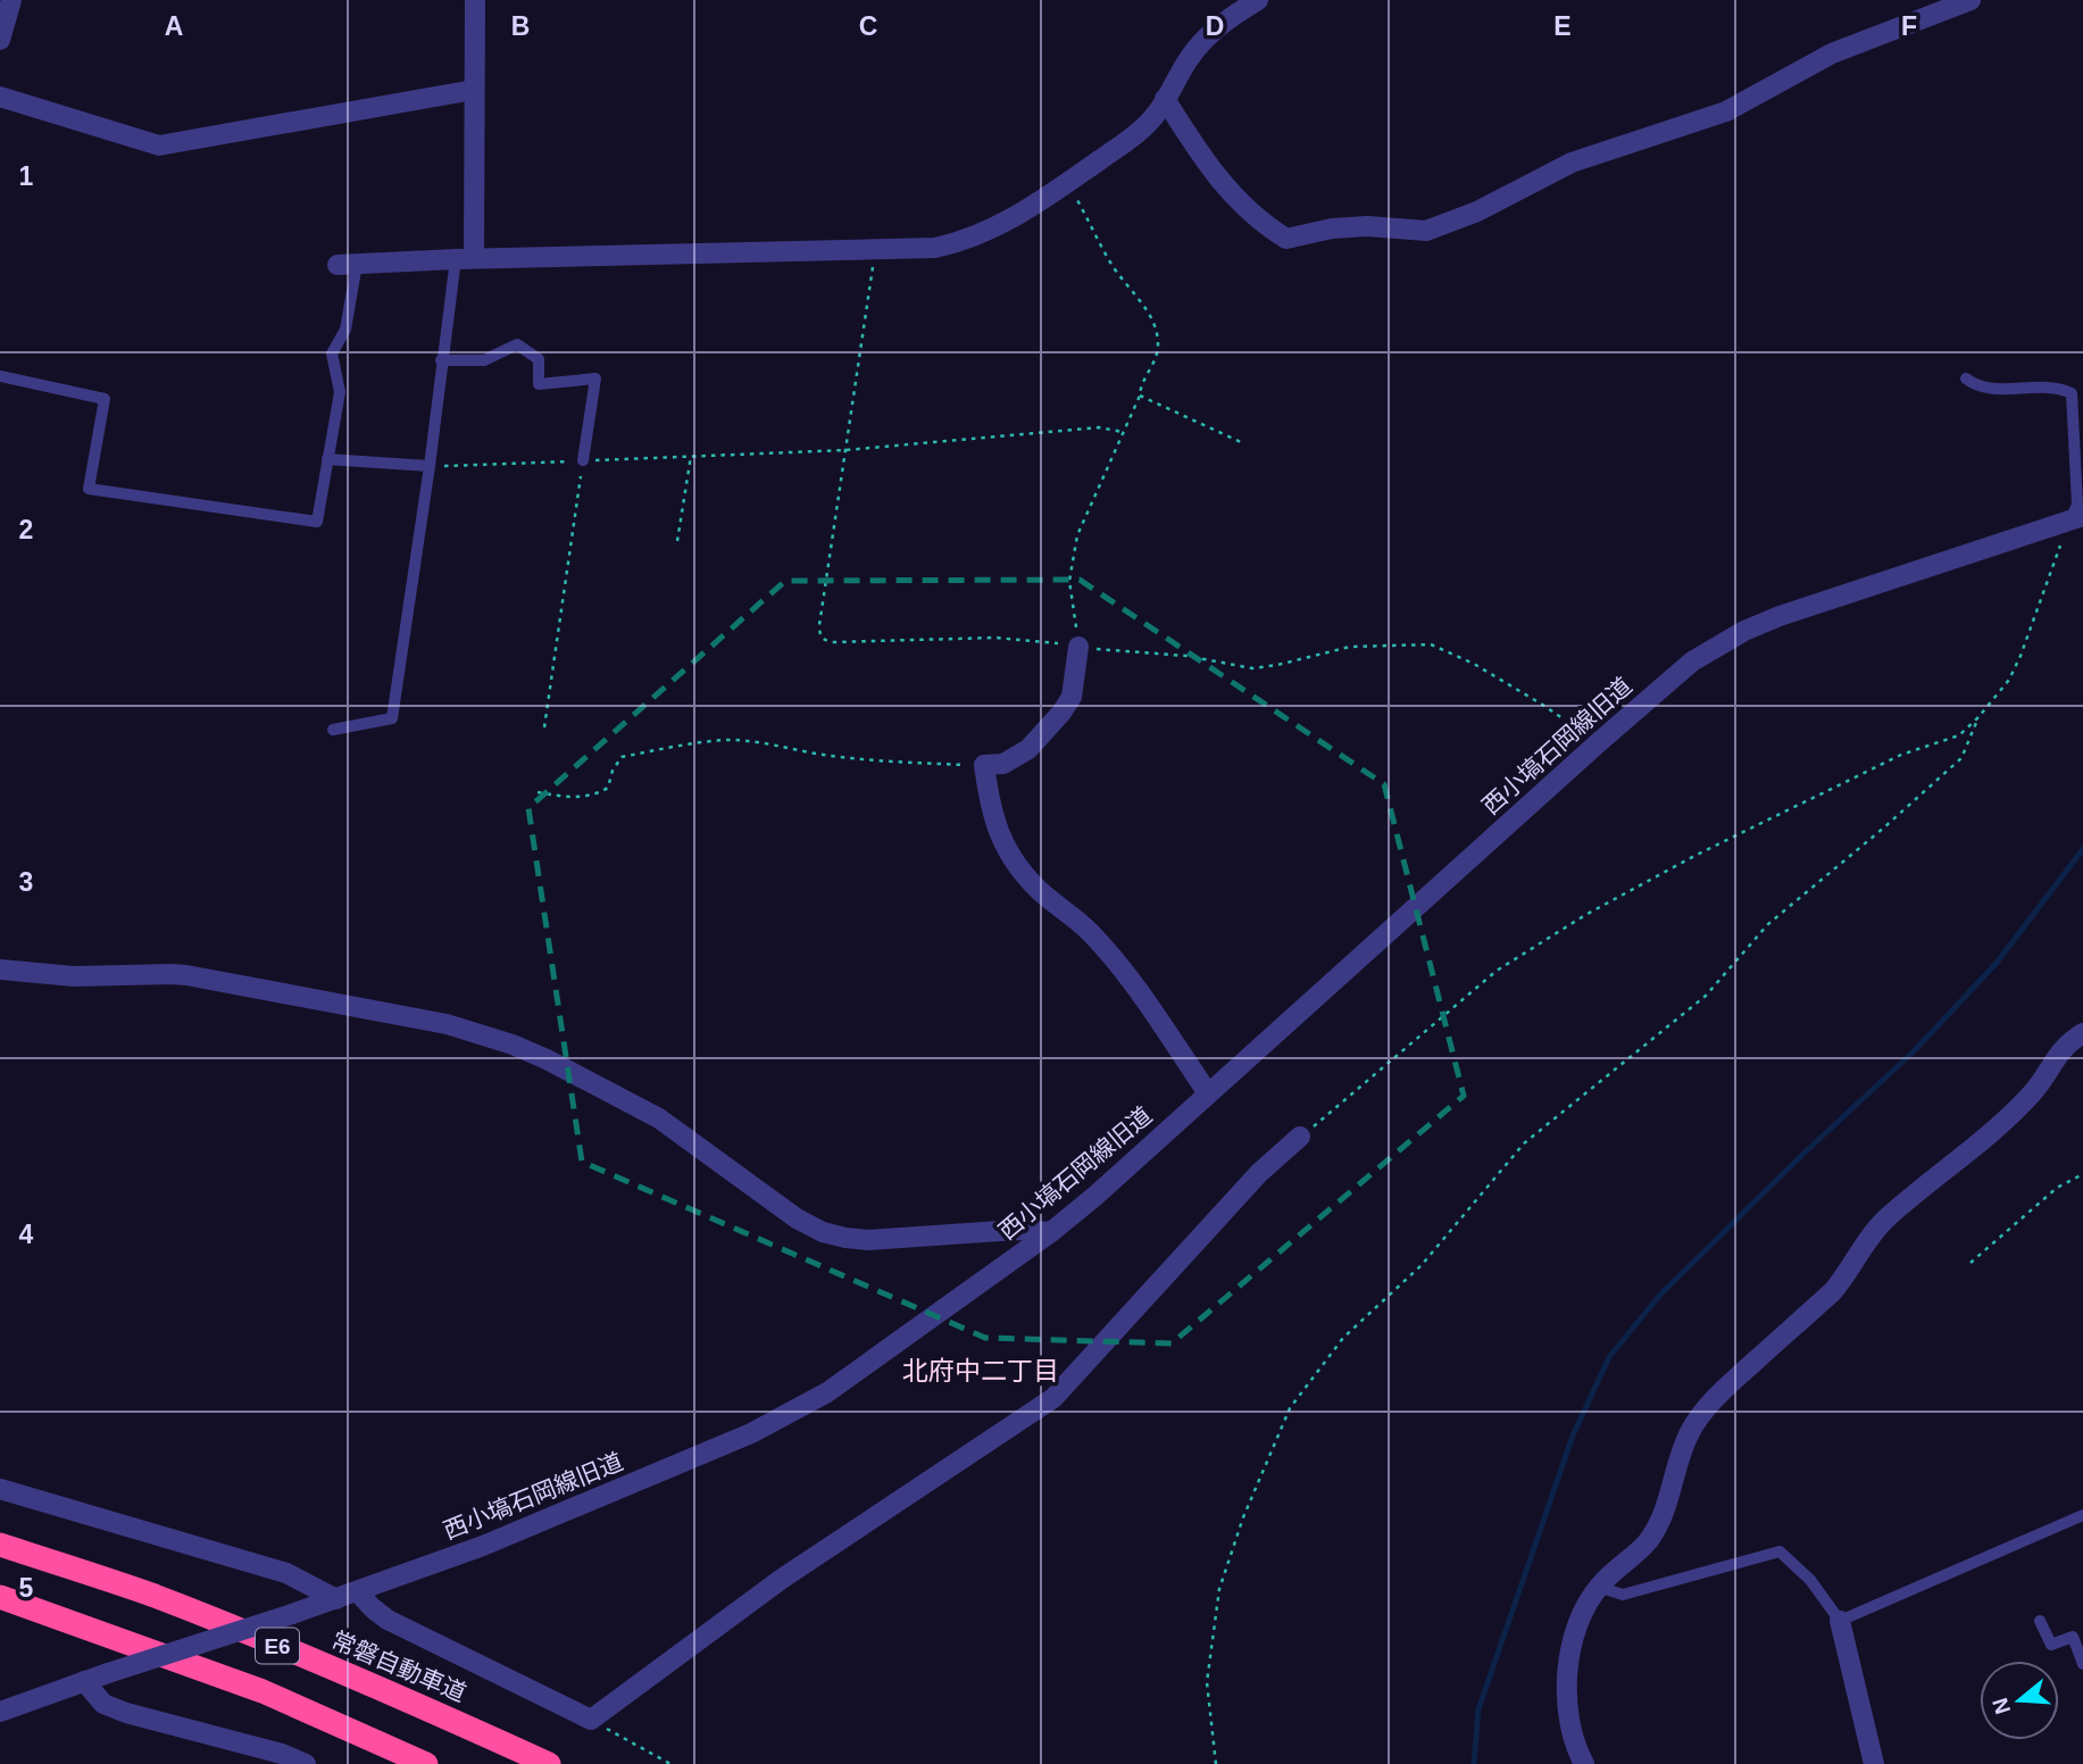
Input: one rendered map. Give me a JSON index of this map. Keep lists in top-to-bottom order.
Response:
{
  "streets": {
    "highway": ["E6", "常磐自動車道"],
    "street": ["西小塙石岡線旧道"]
  },
  "districts": ["北府中二丁目"],
  "north": "left",
  "grid": {
    "columns": [
      "A",
      "B",
      "C",
      "D",
      "E",
      "F"
    ],
    "rows": [
      "1",
      "2",
      "3",
      "4",
      "5"
    ]
  }
}
